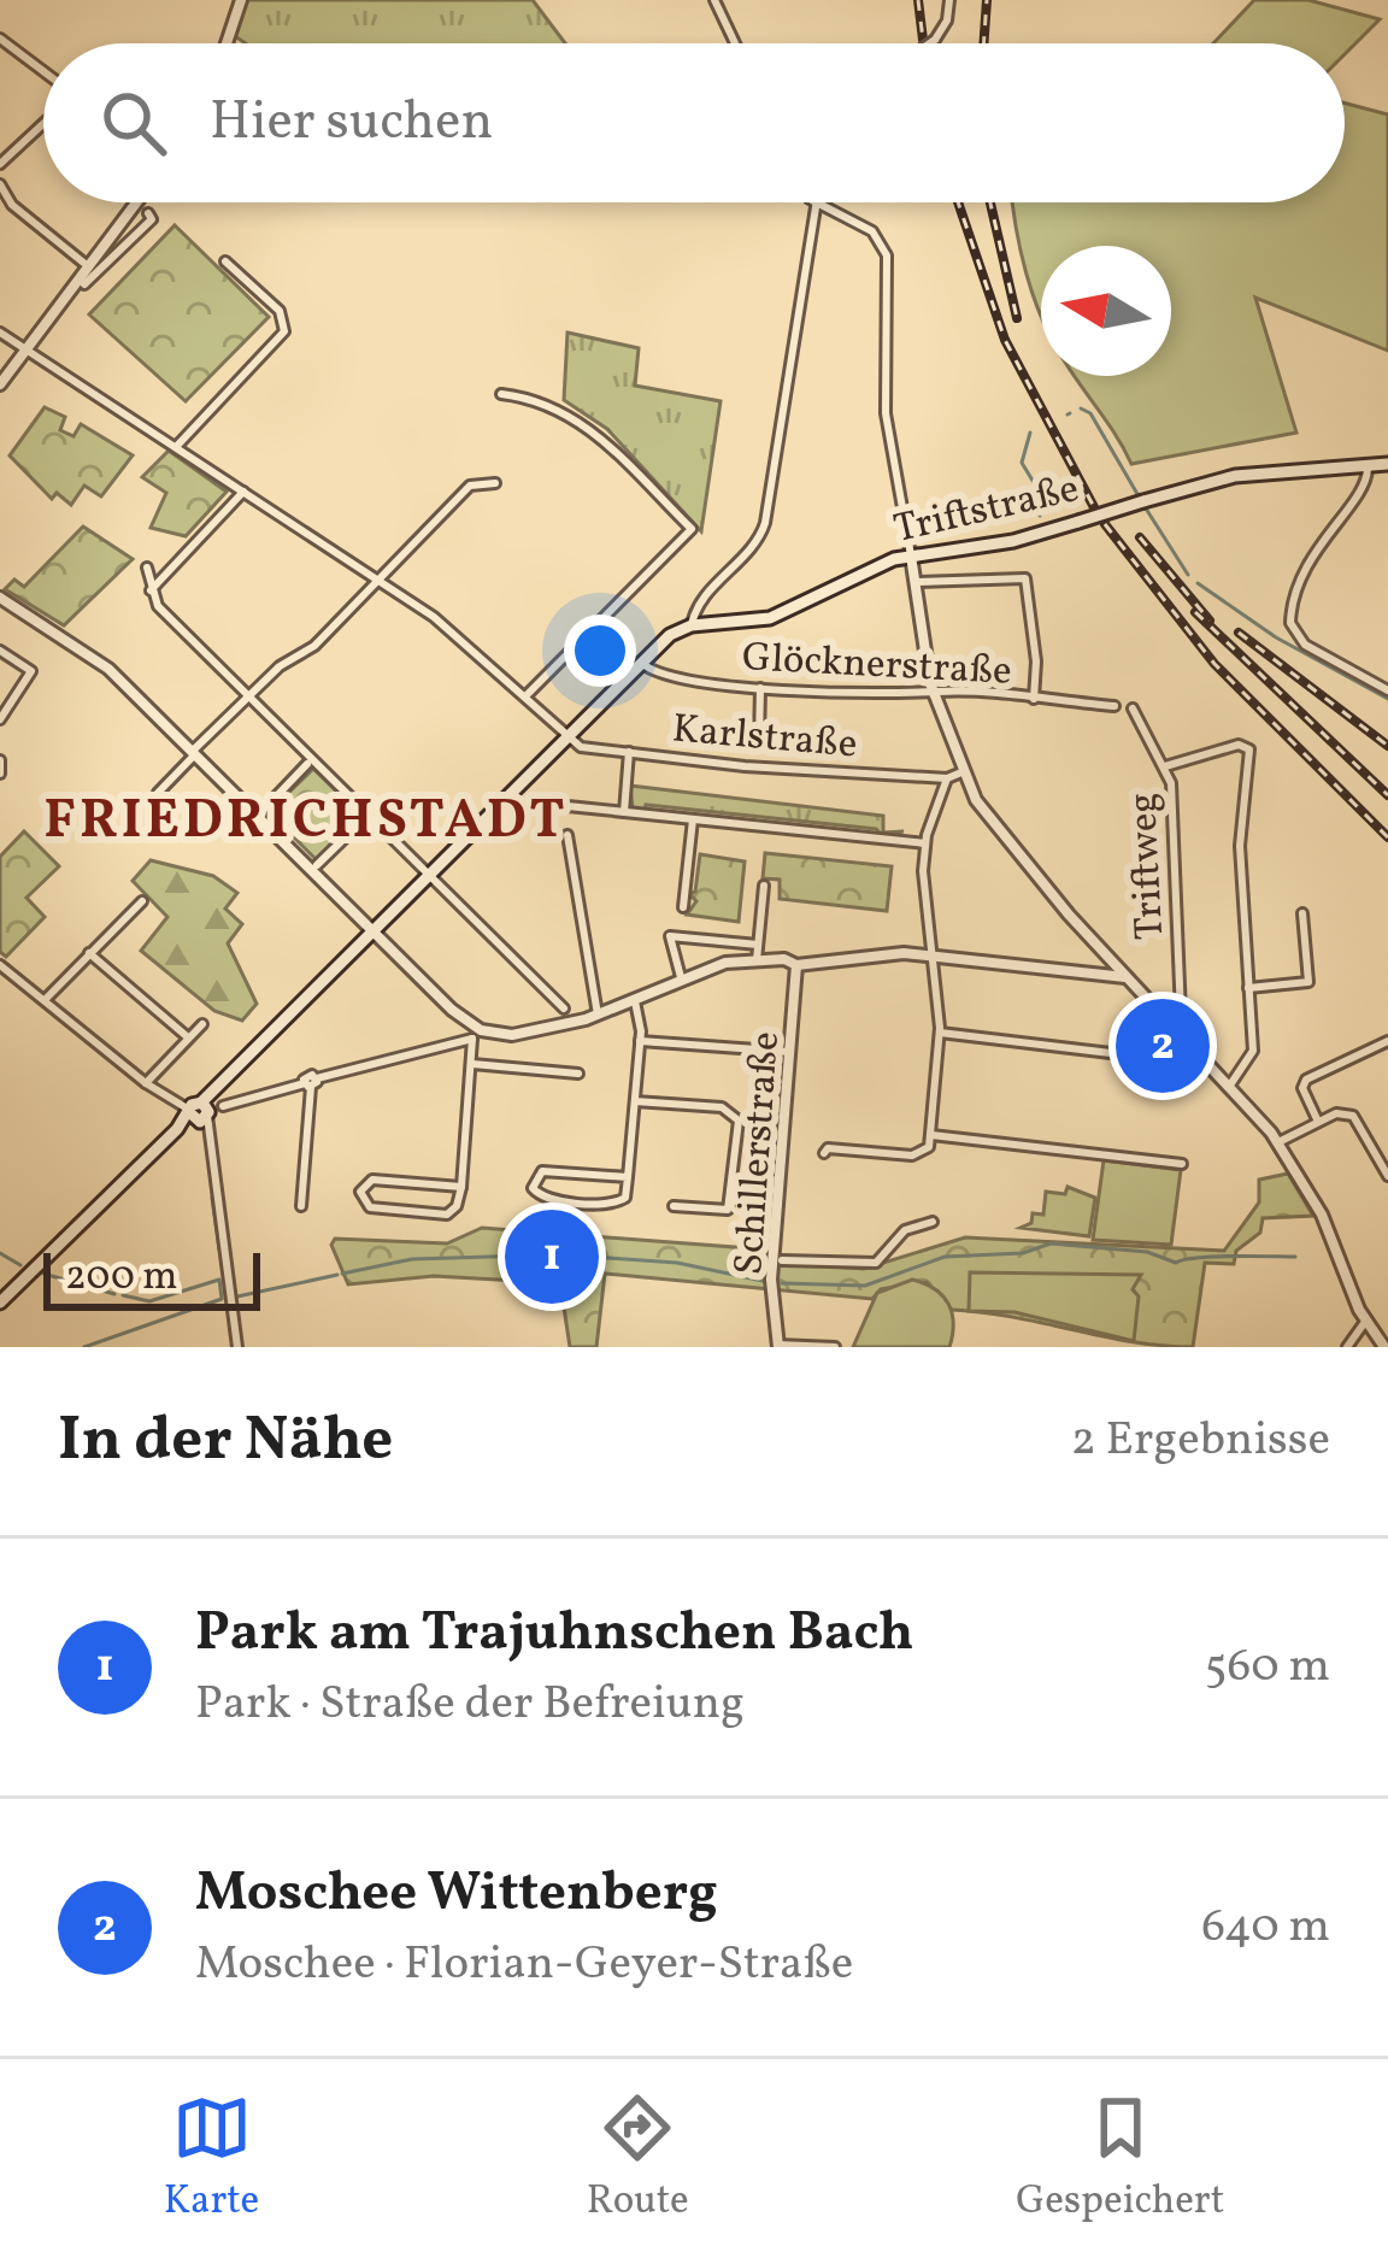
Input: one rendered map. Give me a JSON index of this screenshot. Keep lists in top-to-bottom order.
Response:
{
  "streets": {
    "main road": ["Triftstraße"],
    "street": [
      "Glöcknerstraße",
      "Karlstraße",
      "Triftweg",
      "Schillerstraße"
    ]
  },
  "districts": ["FRIEDRICHSTADT"],
  "scale_bar": "200 m",
  "north": "left",
  "page": {
    "search": "Hier suchen",
    "pins": ["2", "1"],
    "scale": "200 m",
    "heading": ["In der Nähe", "2 Ergebnisse"],
    "list": [
      {
        "mark": "1",
        "name": "Park am Trajuhnschen Bach",
        "note": "Park · Straße der Befreiung",
        "value": "560 m"
      },
      {
        "mark": "2",
        "name": "Moschee Wittenberg",
        "note": "Moschee · Florian-Geyer-Straße",
        "value": "640 m"
      }
    ],
    "nav": ["Karte", "Route", "Gespeichert"]
  }
}
